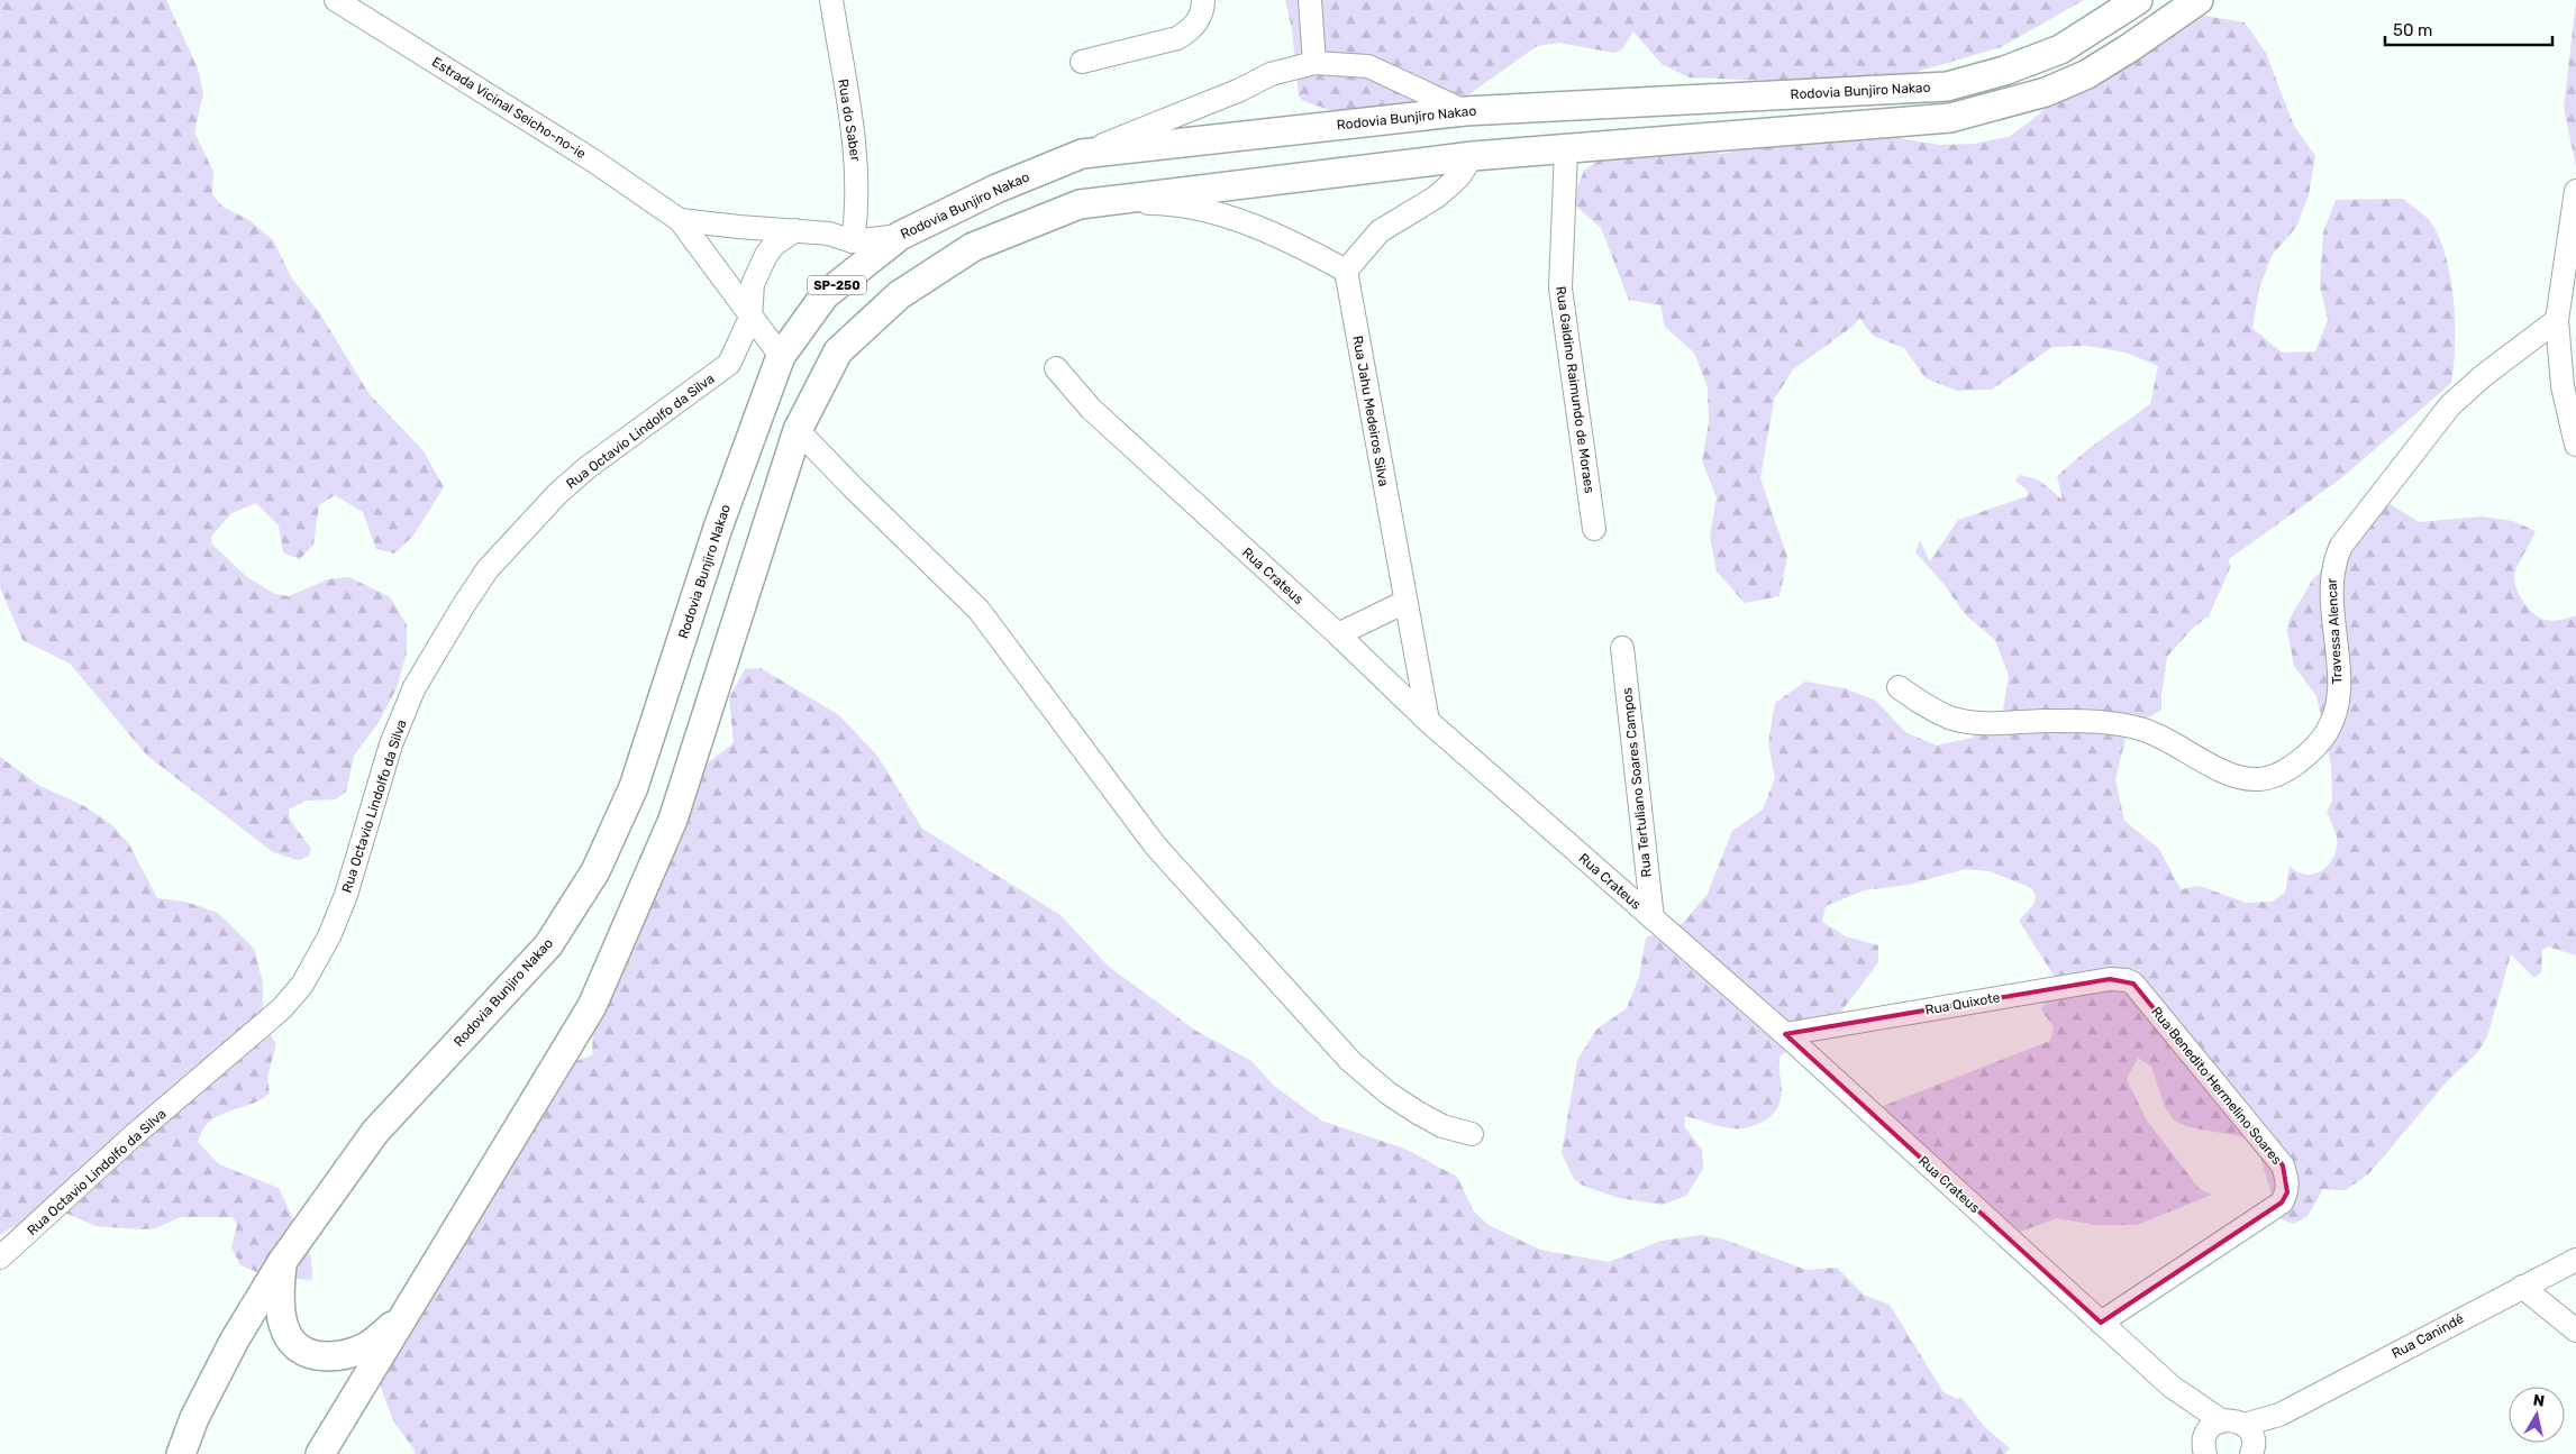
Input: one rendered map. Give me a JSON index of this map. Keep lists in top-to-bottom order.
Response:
{
  "streets": {
    "main road": ["Rodovia Bunjiro Nakao", "SP-250"],
    "street": [
      "Estrada Vicinal Seicho-no-ie",
      "Rua do Saber",
      "Rua Galdino Raimundo de Moraes",
      "Rua Jahu Medeiros Silva",
      "Rua Octavio Lindolfo da Silva",
      "Rua Crateus",
      "Travessa Alencar",
      "Rua Tertuliano Soares Campos",
      "Rua Quixote",
      "Rua Benedito Hermelino Soares",
      "Rua Canindé"
    ]
  },
  "crossings": [
    ["Rua Jahu Medeiros Silva", "Rua Crateus"],
    ["Rua Crateus", "Rua Tertuliano Soares Campos"],
    ["Rua Crateus", "Rua Quixote"],
    ["Rua Crateus", "Rua Benedito Hermelino Soares"],
    ["Rua Quixote", "Rua Benedito Hermelino Soares"]
  ],
  "scale_bar": "50 m",
  "north": "top"
}
